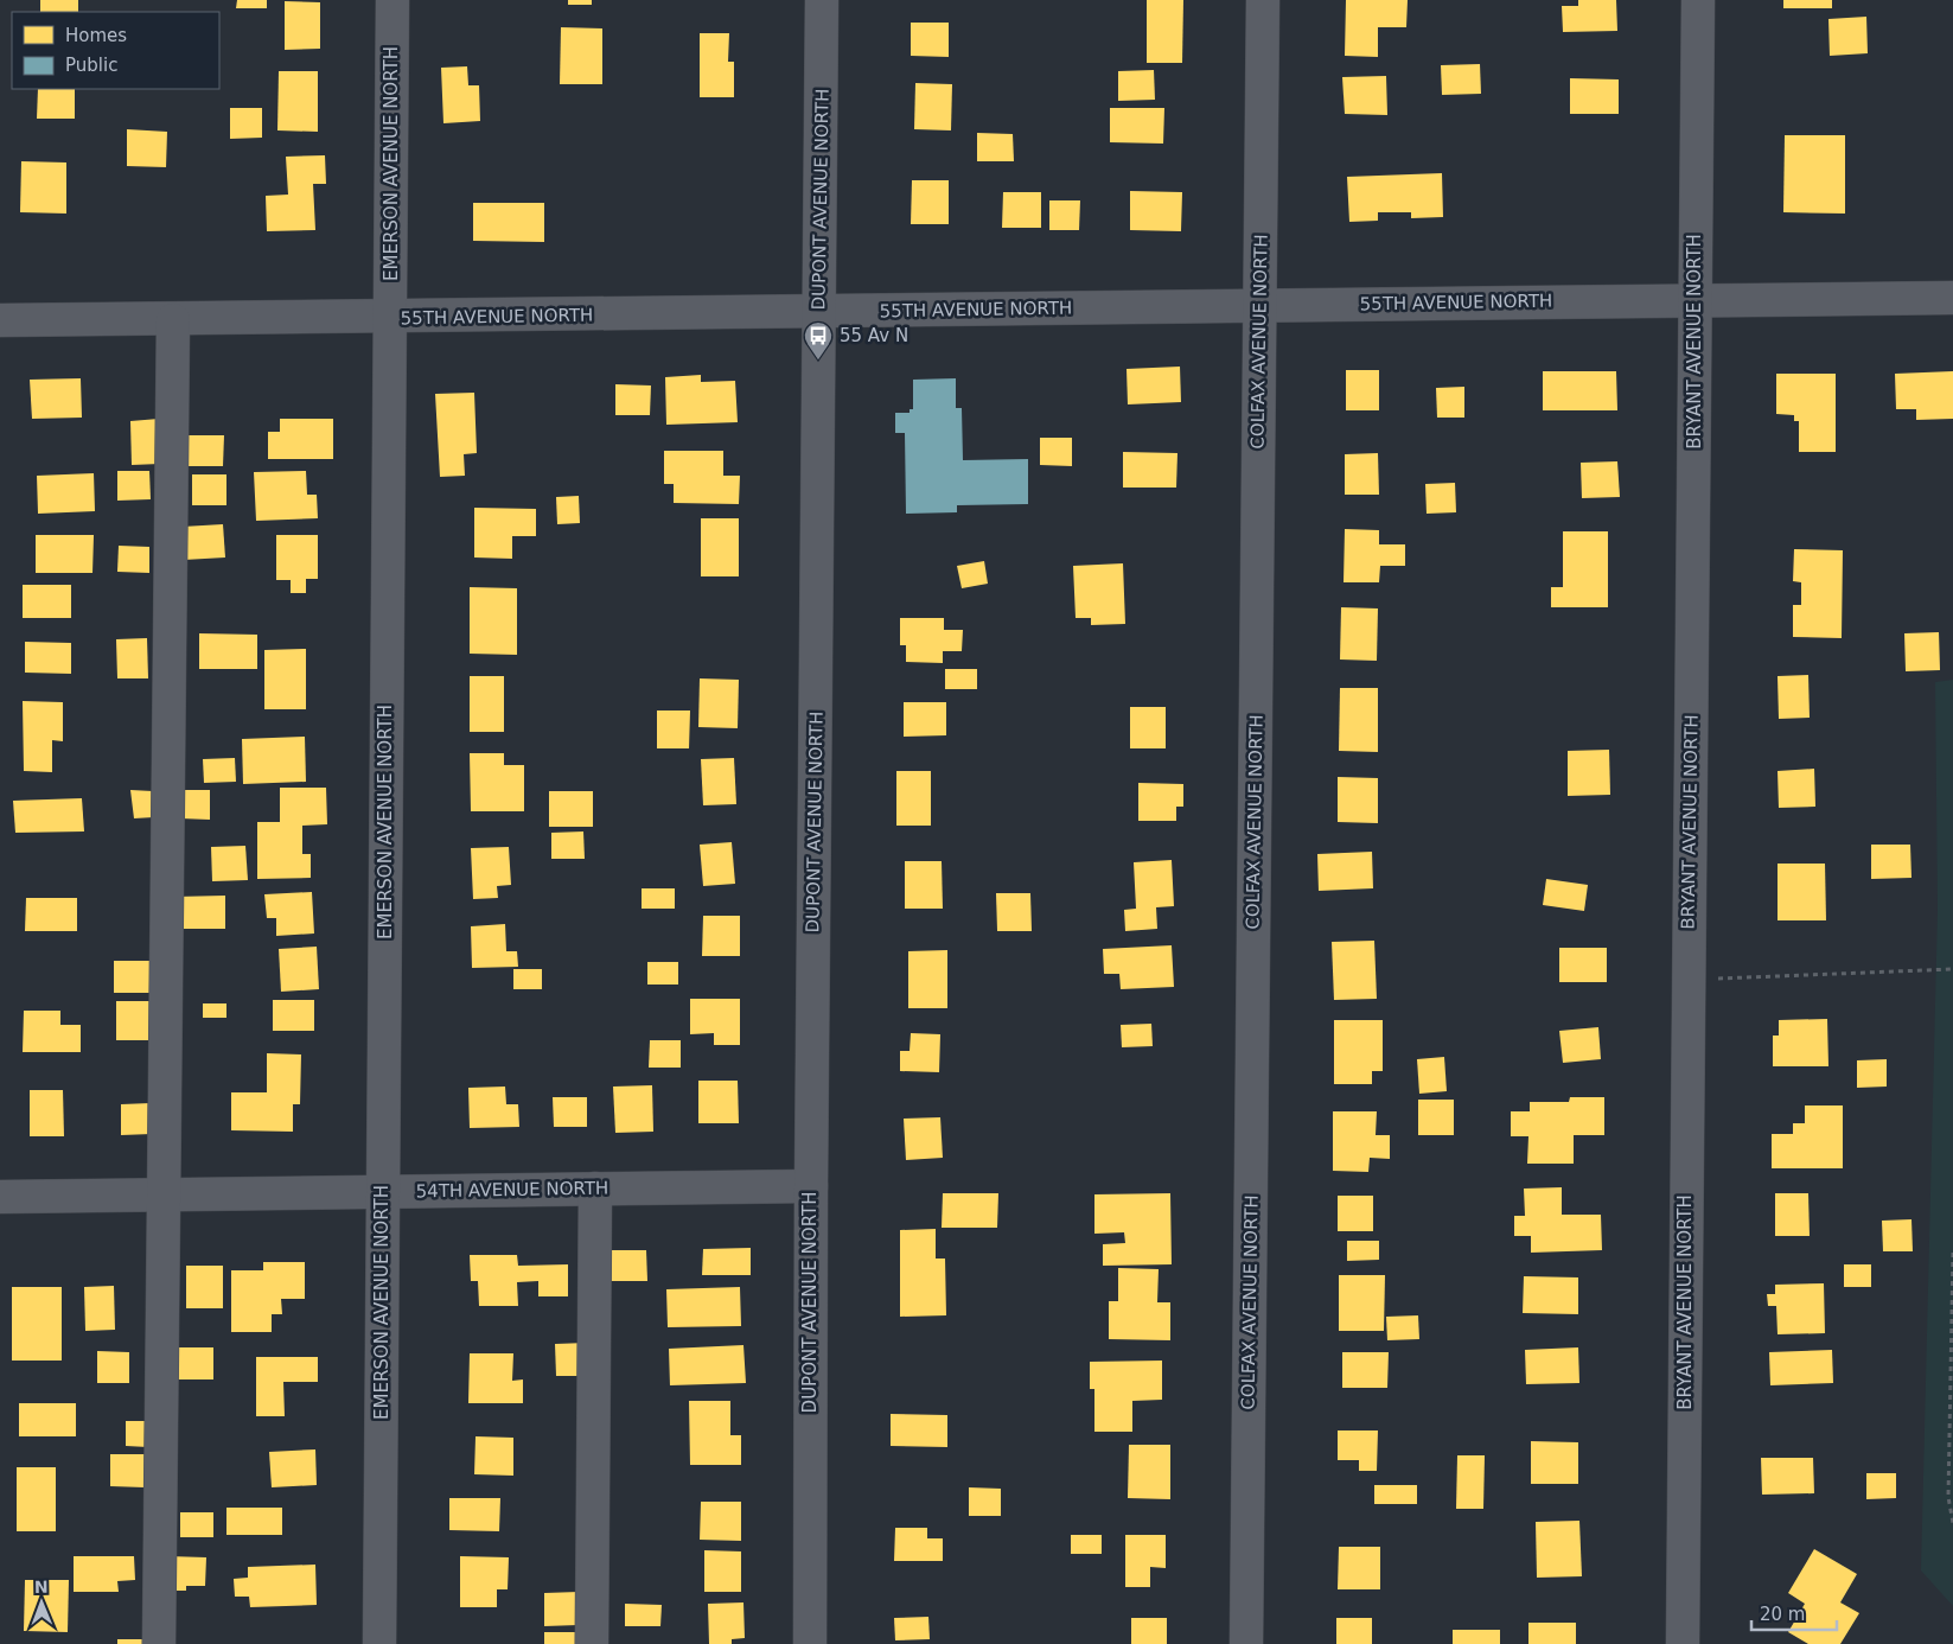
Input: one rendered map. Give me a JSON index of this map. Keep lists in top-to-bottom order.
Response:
{
  "streets": {
    "street": [
      "EMERSON AVENUE NORTH",
      "DUPONT AVENUE NORTH",
      "55TH AVENUE NORTH",
      "COLFAX AVENUE NORTH",
      "BRYANT AVENUE NORTH",
      "54TH AVENUE NORTH"
    ]
  },
  "crossings": [
    ["EMERSON AVENUE NORTH", "55TH AVENUE NORTH"],
    ["EMERSON AVENUE NORTH", "54TH AVENUE NORTH"],
    ["DUPONT AVENUE NORTH", "55TH AVENUE NORTH"],
    ["DUPONT AVENUE NORTH", "54TH AVENUE NORTH"],
    ["55TH AVENUE NORTH", "COLFAX AVENUE NORTH"],
    ["55TH AVENUE NORTH", "BRYANT AVENUE NORTH"]
  ],
  "places": {
    "bus stop": ["55 Av N"]
  },
  "legend": ["Homes", "Public"],
  "scale_bar": "20 m",
  "north": "top"
}
